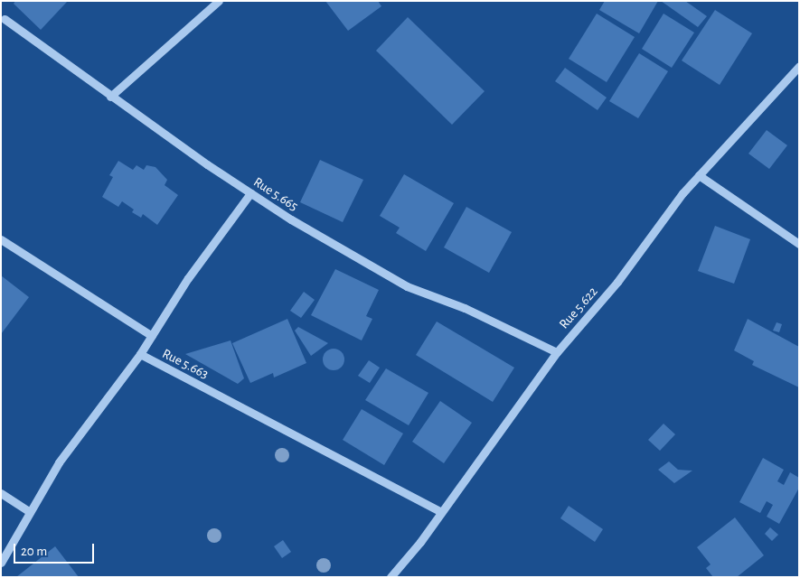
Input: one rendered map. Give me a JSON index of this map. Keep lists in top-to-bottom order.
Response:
{
  "streets": {
    "street": ["Rue 5.665", "Rue 5.622", "Rue 5.663"]
  },
  "crossings": [
    ["Rue 5.665", "Rue 5.622"],
    ["Rue 5.622", "Rue 5.663"]
  ],
  "scale_bar": "20 m"
}
